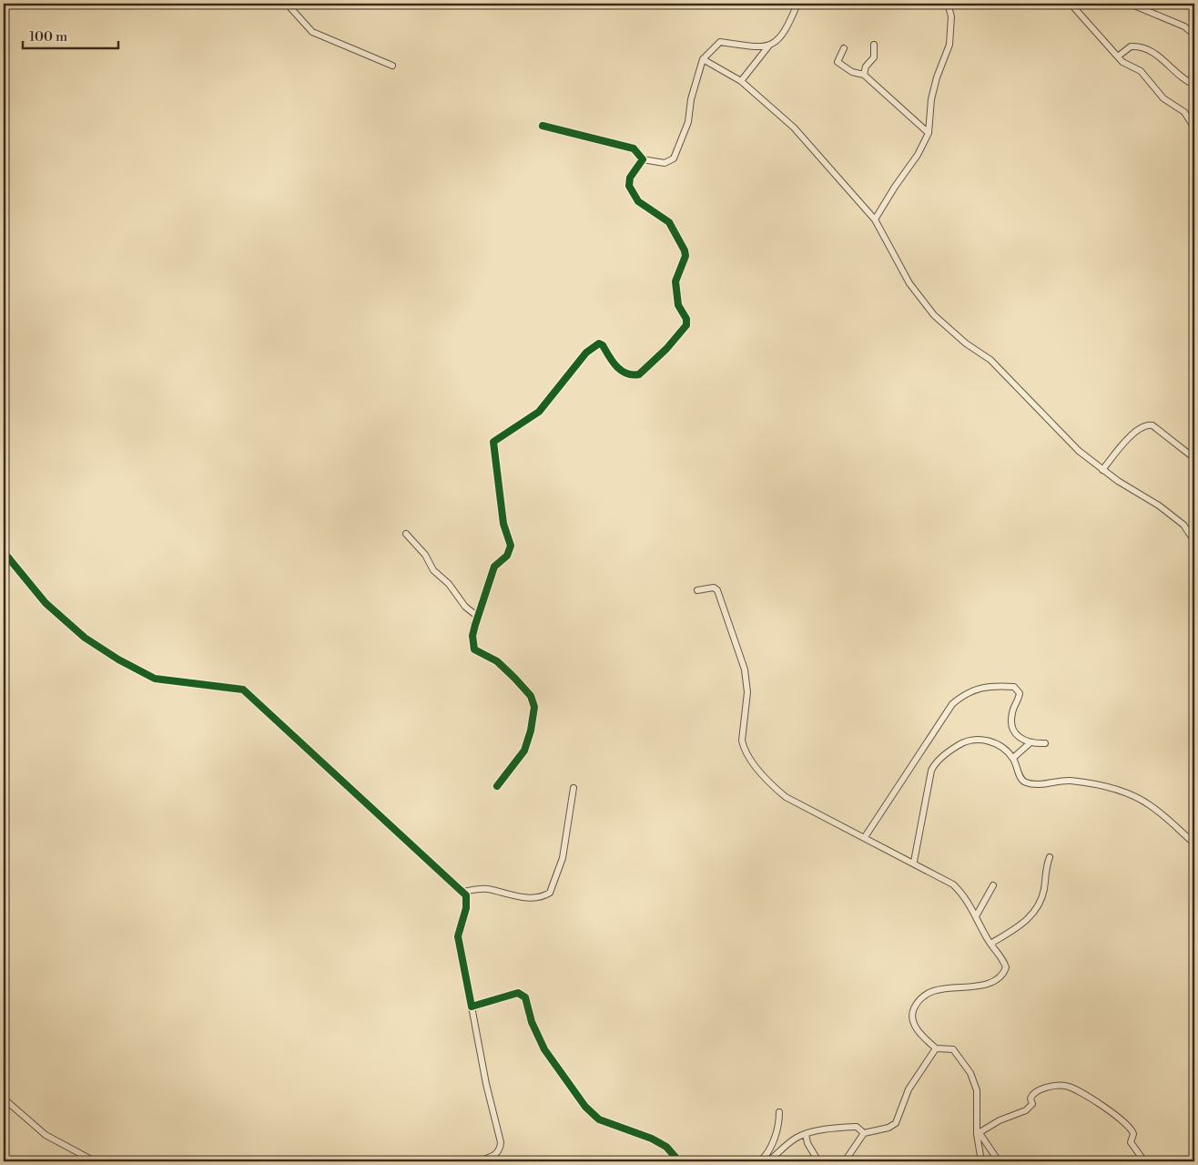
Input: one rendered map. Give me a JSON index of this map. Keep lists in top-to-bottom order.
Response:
{
  "scale_bar": "100 m"
}
